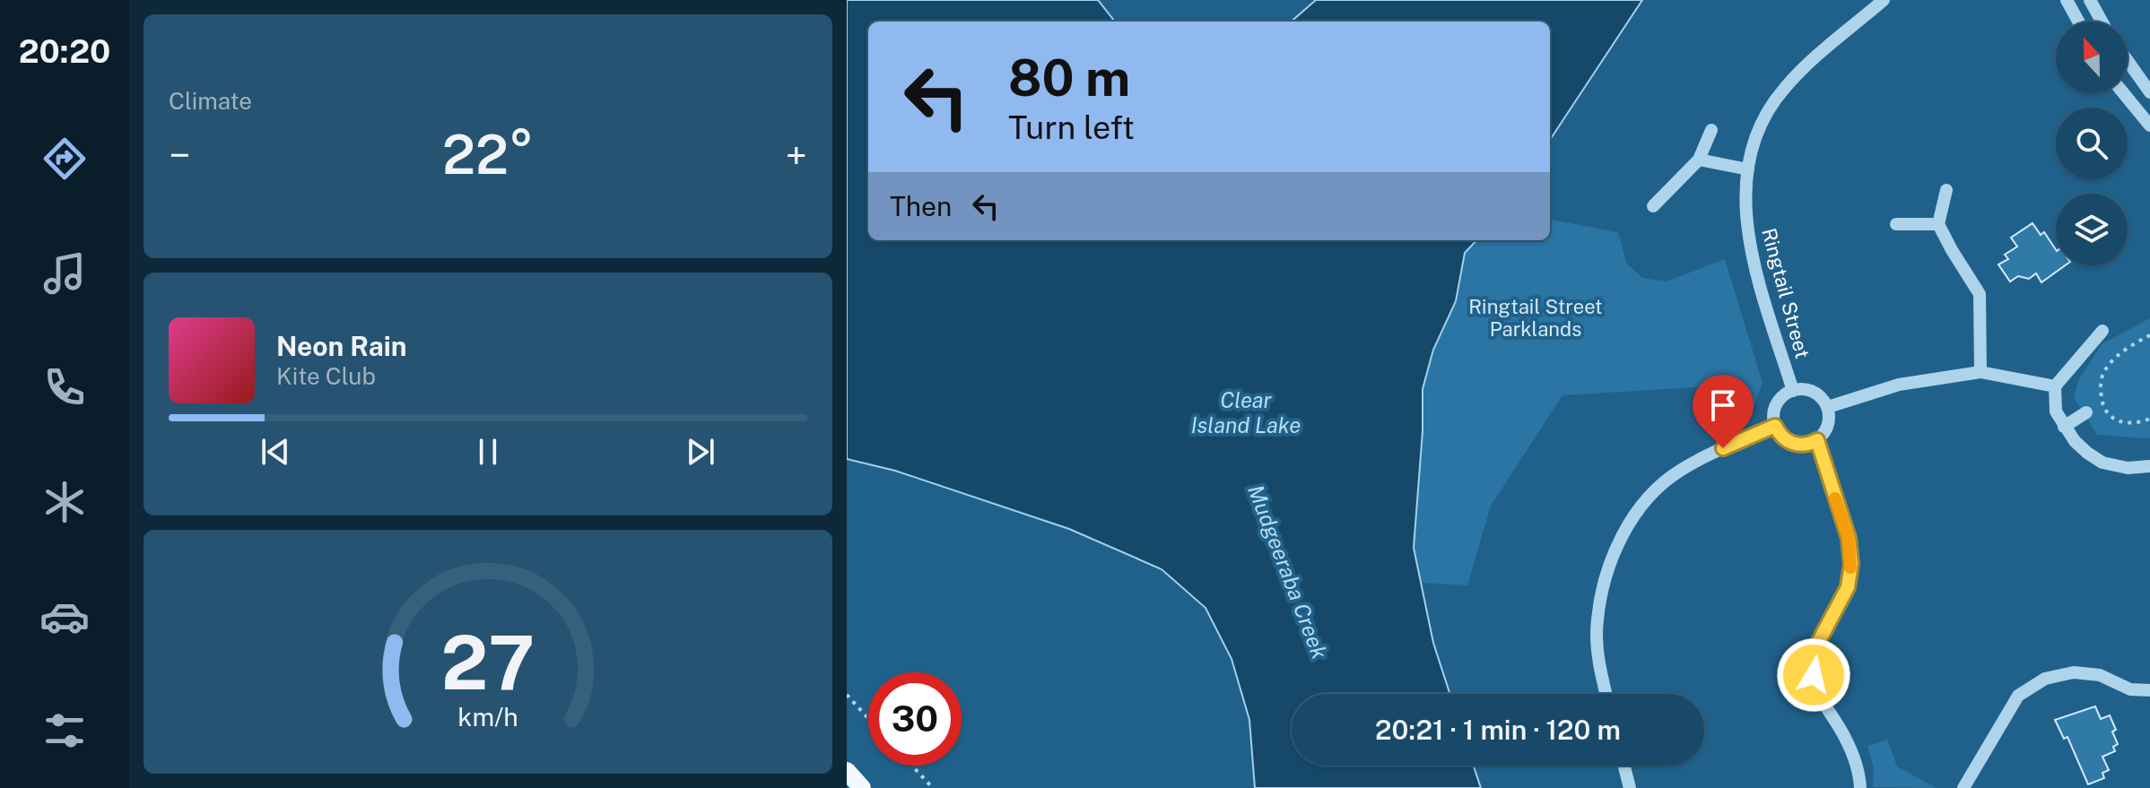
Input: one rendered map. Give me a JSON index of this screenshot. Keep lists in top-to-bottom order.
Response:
{
  "streets": {
    "street": ["Ringtail Street"]
  },
  "water": ["Clear Island Lake", "Mudgeeraba Creek"],
  "parks": ["Ringtail Street Parklands"],
  "north": "top",
  "page": {
    "tabs": "20:20",
    "tile": "Climate",
    "turn": ["80 m", "Turn left"],
    "heat": ["−", "22°", "+"],
    "then": "Then",
    "song": ["Neon Rain", "Kite Club"],
    "limit": "30",
    "trip": "20:21 · 1 min · 120 m",
    "gauge": ["27", "km/h"]
  }
}
